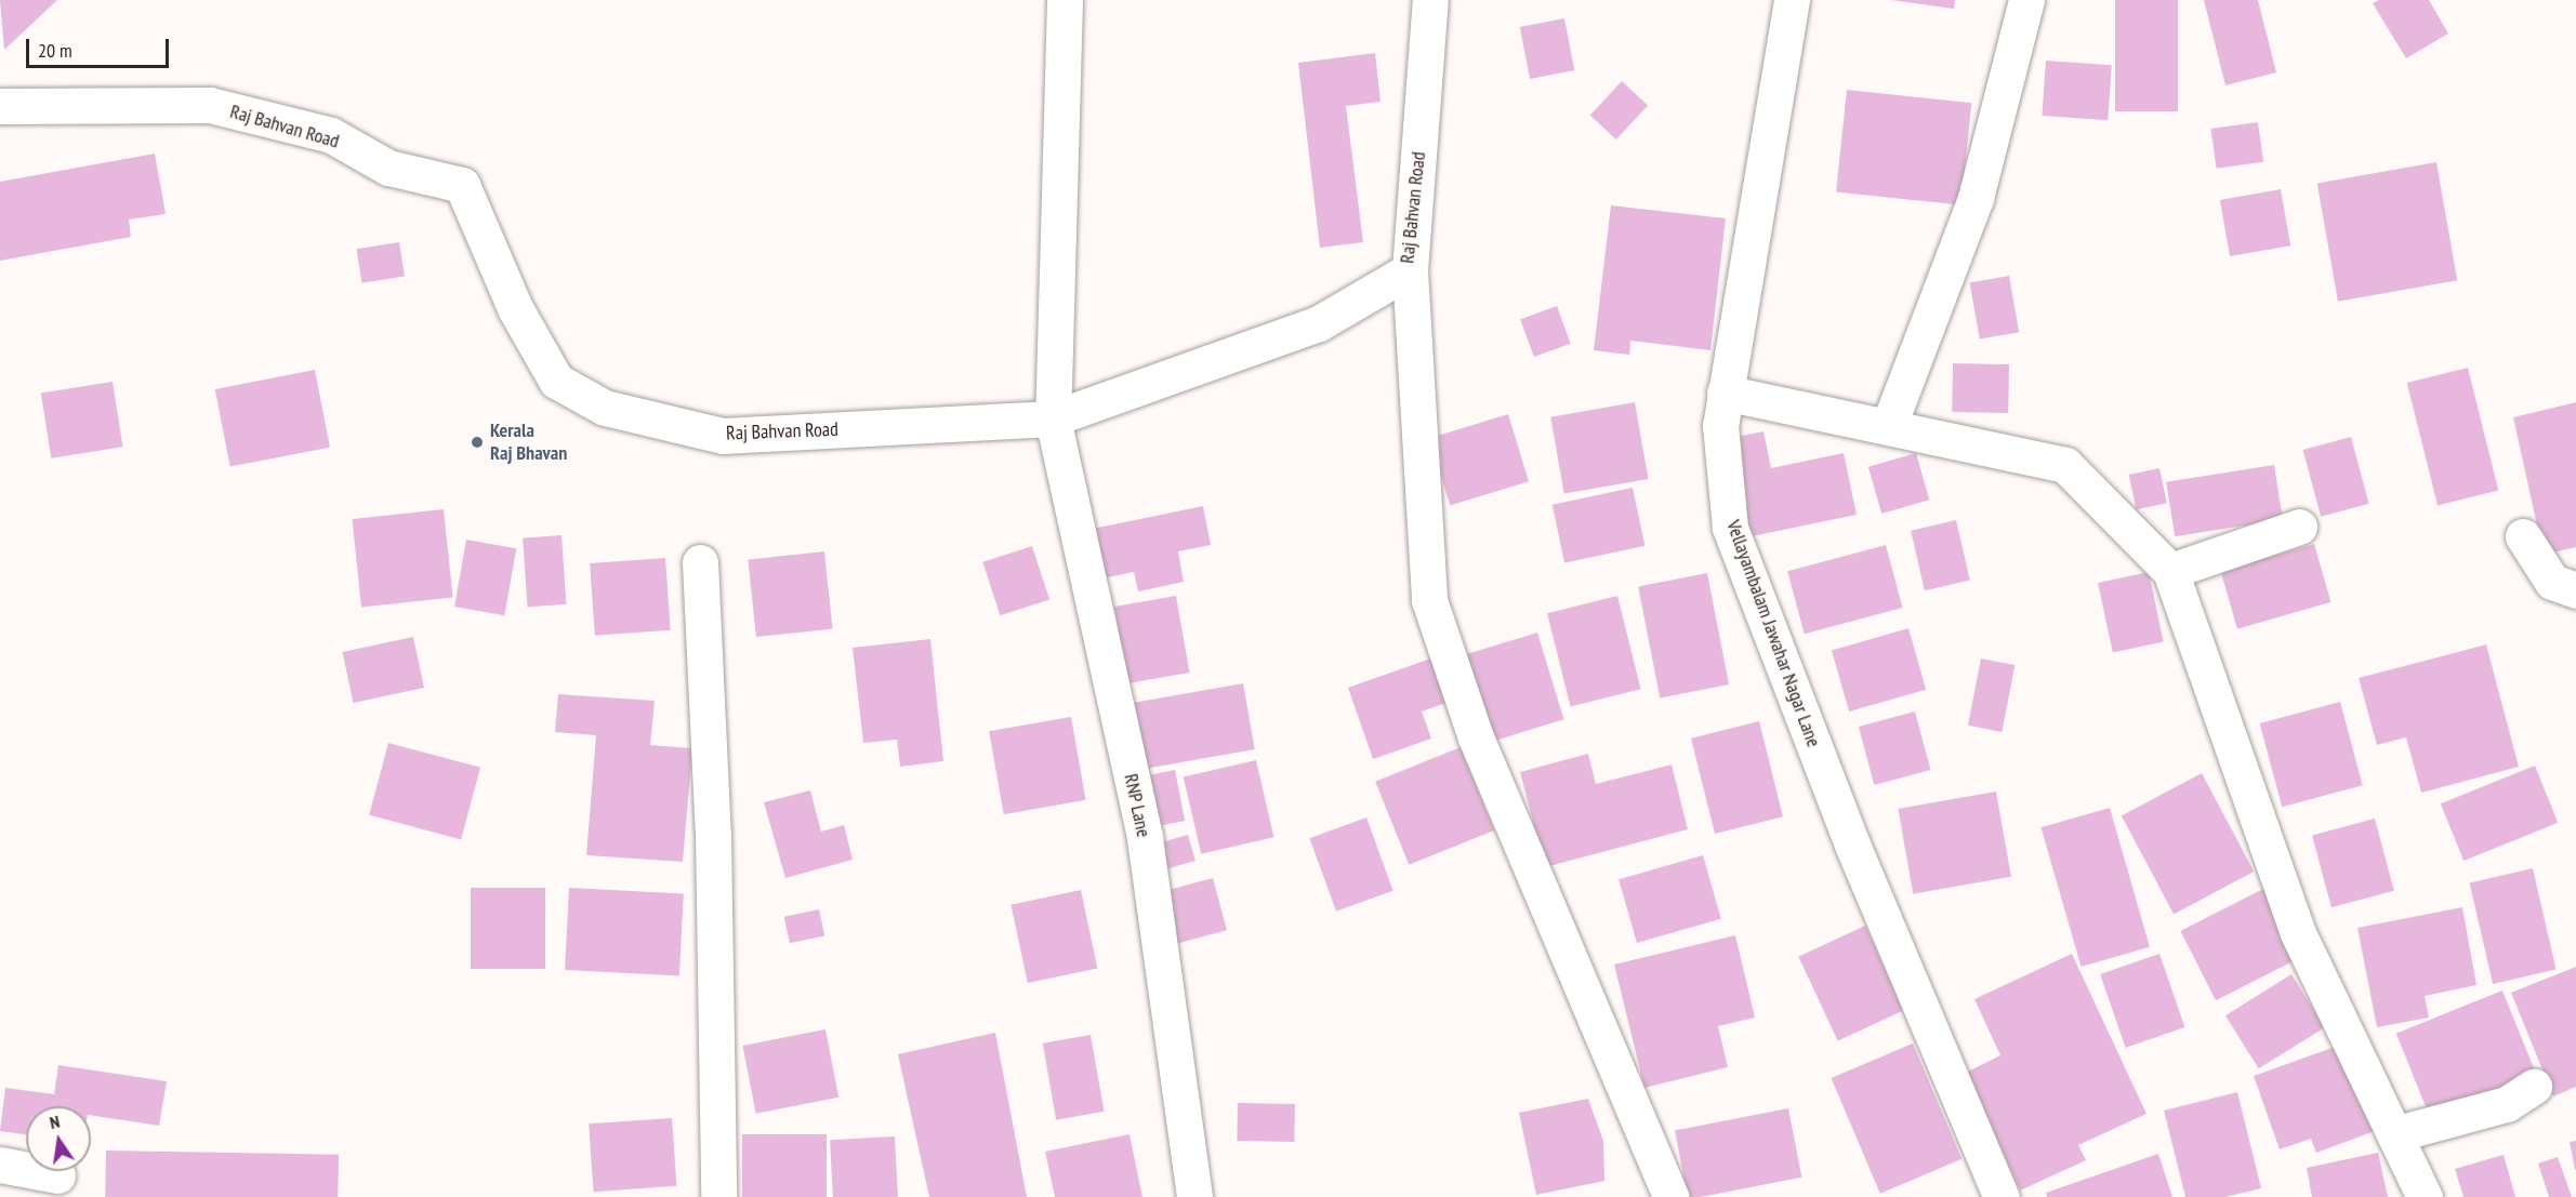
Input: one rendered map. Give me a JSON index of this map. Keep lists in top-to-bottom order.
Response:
{
  "streets": {
    "street": ["Raj Bahvan Road", "Vellayambalam Jawahar Nagar Lane", "RNP Lane"]
  },
  "crossings": [
    ["Raj Bahvan Road", "RNP Lane"]
  ],
  "places": ["Kerala Raj Bhavan"],
  "scale_bar": "20 m",
  "north": "top"
}
